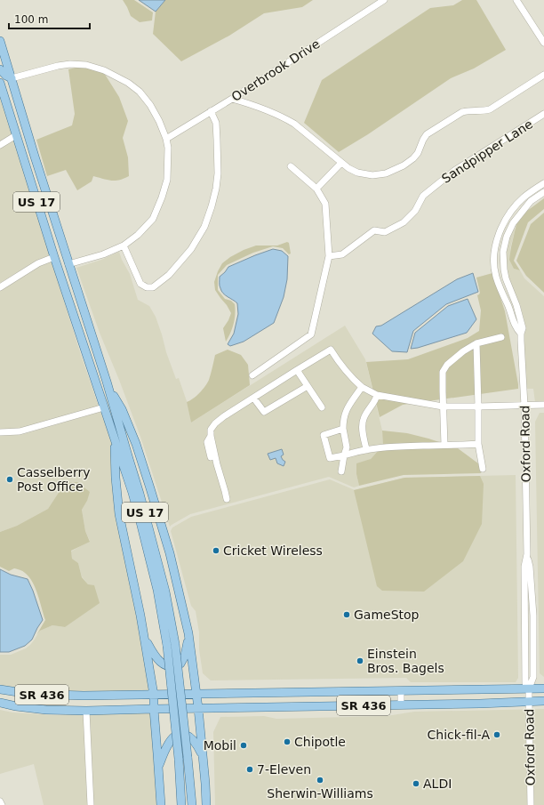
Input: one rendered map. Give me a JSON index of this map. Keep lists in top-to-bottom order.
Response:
{
  "streets": {
    "main road": ["US 17", "SR 436"],
    "street": ["Overbrook Drive", "Sandpipper Lane", "Oxford Road"]
  },
  "crossings": [
    ["Oxford Road", "SR 436"]
  ],
  "places": [
    "Casselberry Post Office",
    "Cricket Wireless",
    "GameStop",
    "Einstein Bros. Bagels",
    "Chick-fil-A",
    "Chipotle",
    "Mobil",
    "7-Eleven",
    "Sherwin-Williams",
    "ALDI"
  ],
  "scale_bar": "100 m"
}
